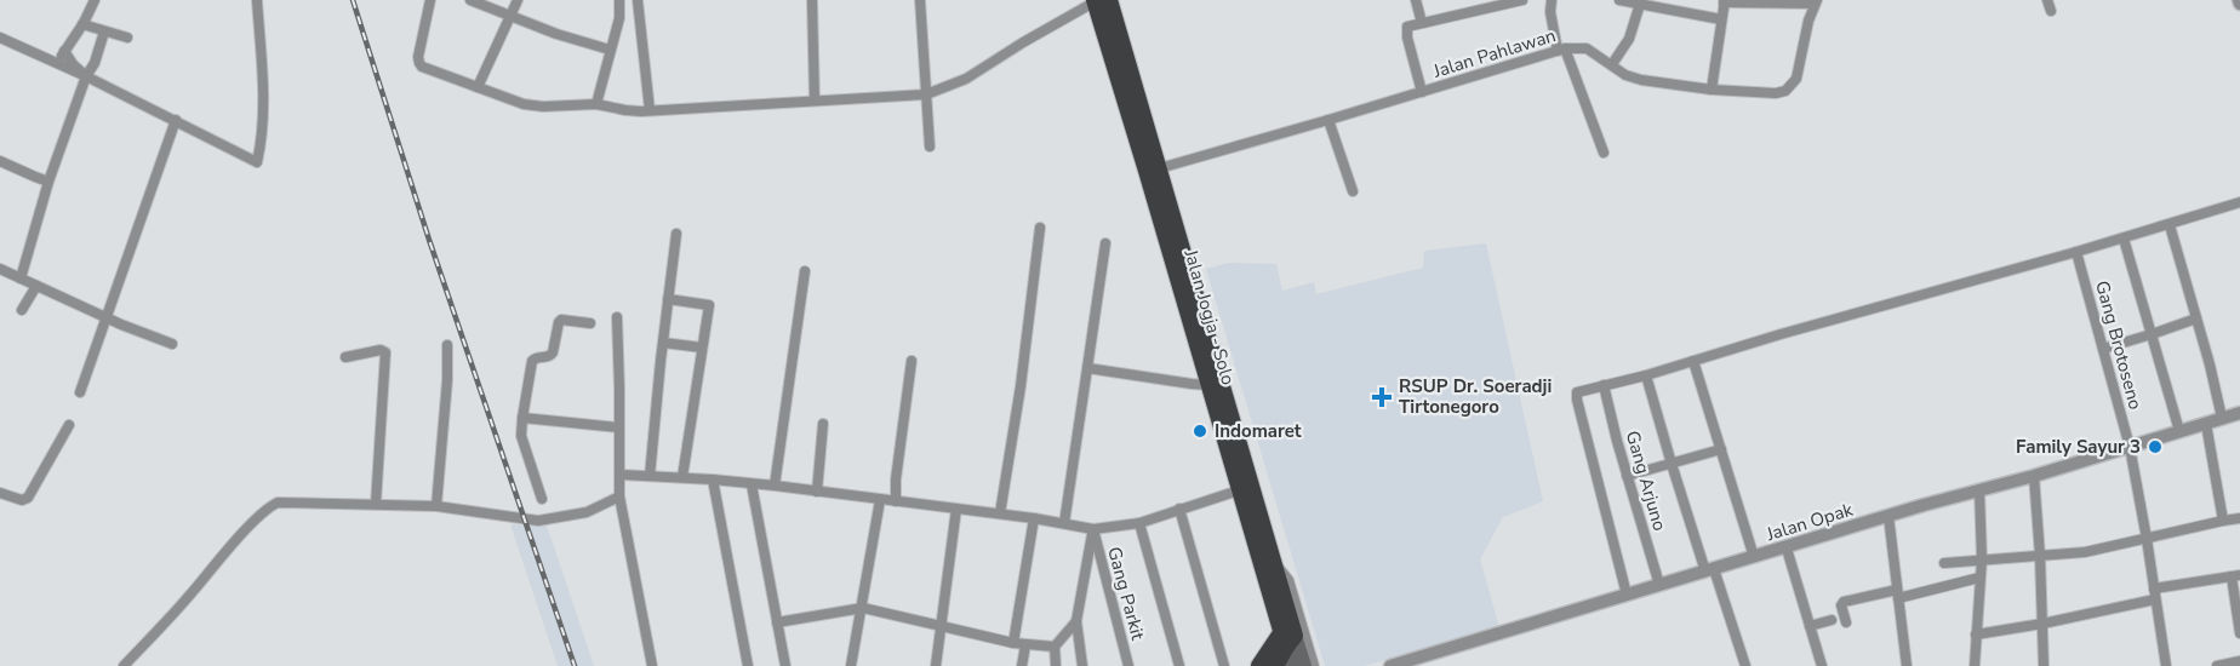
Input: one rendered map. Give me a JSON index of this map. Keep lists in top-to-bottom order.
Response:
{
  "streets": {
    "highway": ["Jalan Jogja - Solo"],
    "street": [
      "Jalan Pahlawan",
      "Gang Brotoseno",
      "Gang Arjuno",
      "Jalan Opak",
      "Gang Parkit"
    ]
  },
  "crossings": [
    ["Jalan Pahlawan", "Jalan Jogja - Solo"],
    ["Gang Brotoseno", "Jalan Opak"],
    ["Gang Arjuno", "Jalan Opak"]
  ],
  "places": {
    "health": ["RSUP Dr. Soeradji Tirtonegoro"],
    "other": ["Indomaret", "Family Sayur 3"]
  }
}
